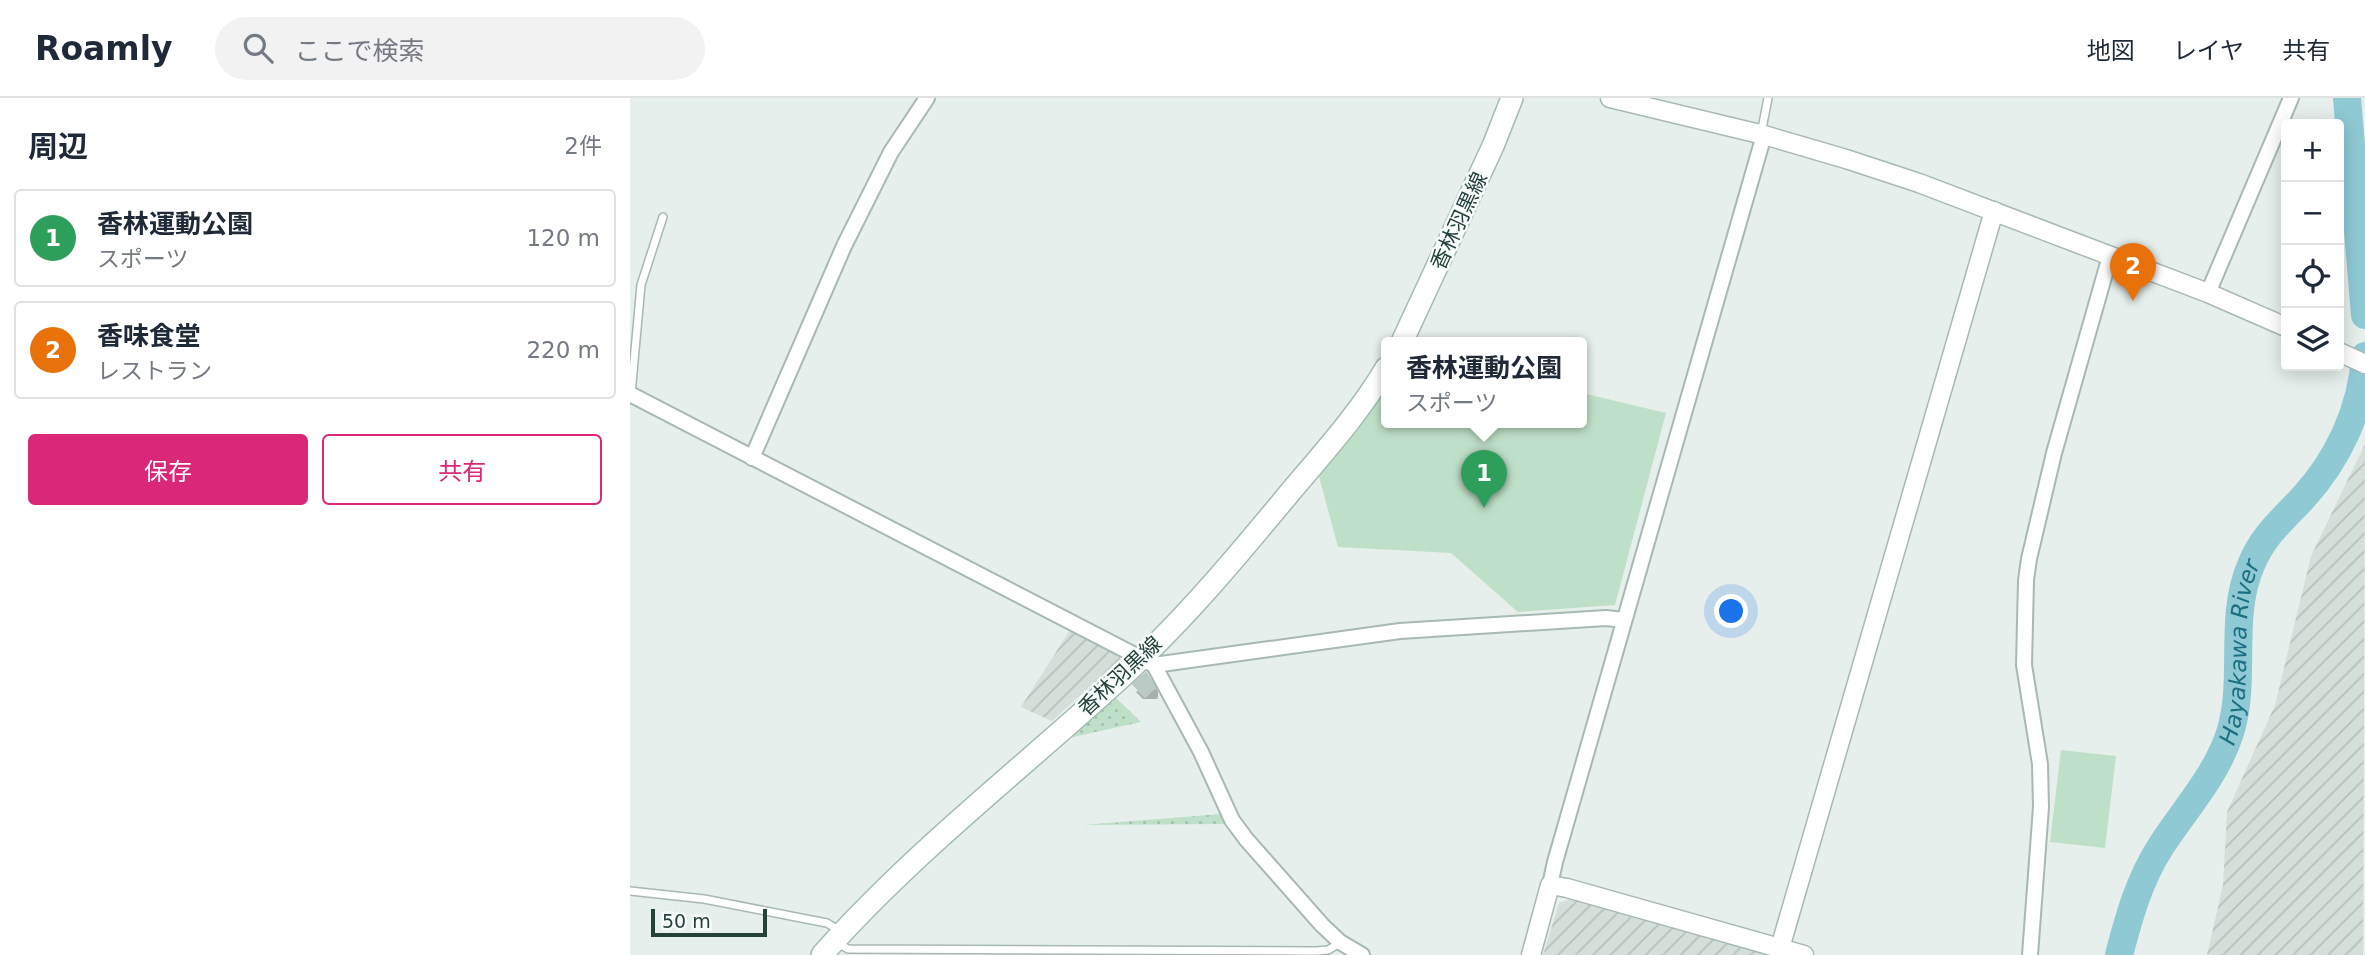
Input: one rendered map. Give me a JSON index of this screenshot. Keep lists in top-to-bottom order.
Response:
{
  "streets": {
    "main road": ["香林羽黒線"]
  },
  "water": ["Hayakawa River"],
  "scale_bar": "50 m",
  "page": {
    "header": "Roamly",
    "search": "ここで検索",
    "nav": ["地図", "レイヤ", "共有"],
    "heading": ["周辺", "2件"],
    "map_buttons": ["+", "−"],
    "list": [
      {
        "mark": "1",
        "name": "香林運動公園",
        "note": "スポーツ",
        "value": "120 m"
      },
      {
        "mark": "2",
        "name": "香味食堂",
        "note": "レストラン",
        "value": "220 m"
      }
    ],
    "pins": ["2", "1"],
    "popup": ["香林運動公園", "スポーツ"],
    "buttons": ["保存", "共有"],
    "scale": "50 m"
  }
}
